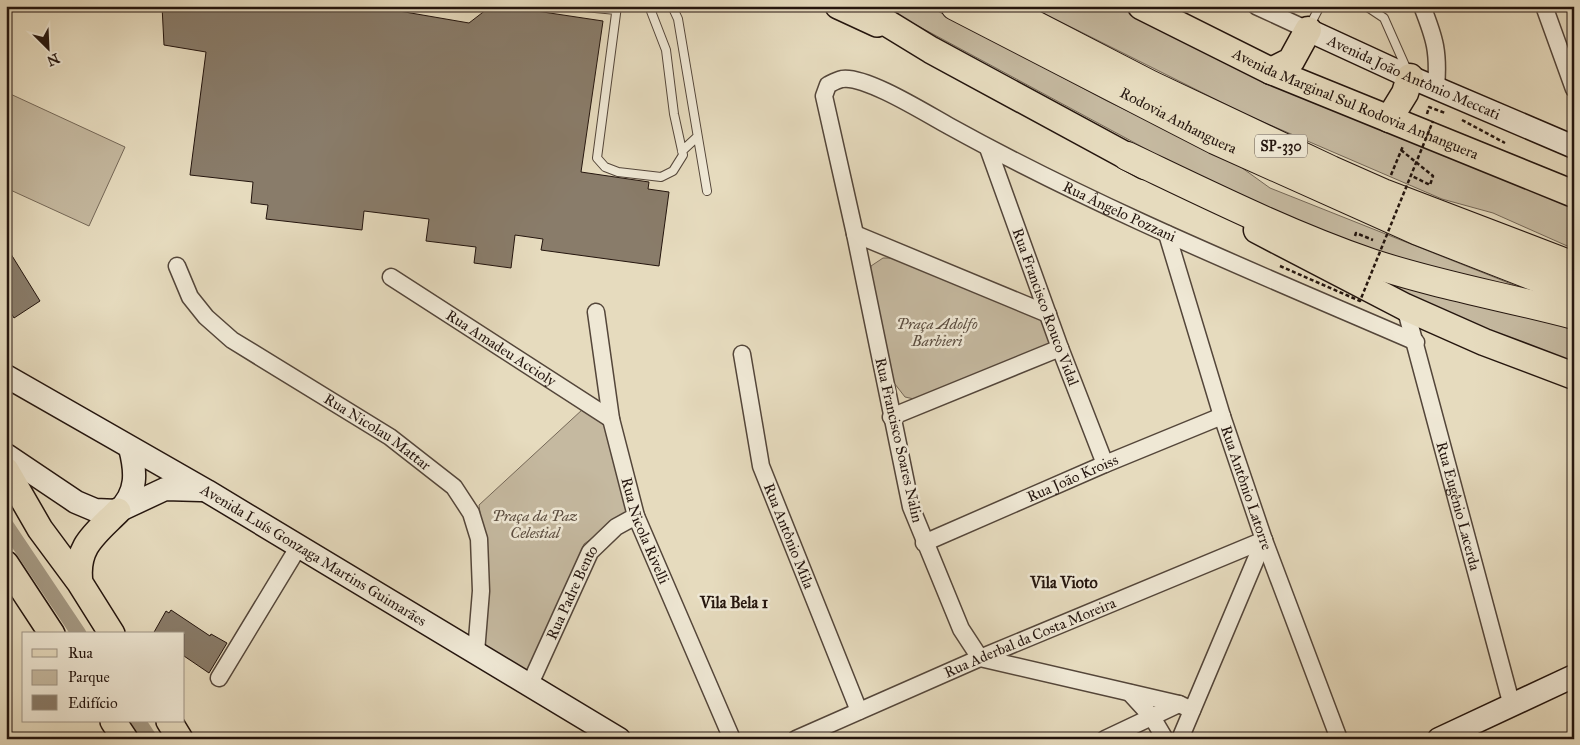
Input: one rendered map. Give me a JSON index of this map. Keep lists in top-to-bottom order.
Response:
{
  "streets": {
    "highway": ["Avenida Marginal Sul Rodovia Anhanguera", "Rodovia Anhanguera", "SP-330"],
    "main road": ["Avenida João Antônio Meccati", "Avenida Luís Gonzaga Martins Guimarães"],
    "street": [
      "Rua Ângelo Pozzani",
      "Rua Francisco Rouco Vidal",
      "Rua Amadeu Accioly",
      "Rua Nicolau Mattar",
      "Rua Francisco Soares Nalin",
      "Rua João Kroiss",
      "Rua Antônio Latorre",
      "Rua Eugênio Lacerda",
      "Rua Nicola Rivelli",
      "Rua Antônio Mila",
      "Rua Padre Bento",
      "Rua Aderbal da Costa Moreira"
    ]
  },
  "crossings": [
    ["Rua Ângelo Pozzani", "Rua Francisco Rouco Vidal"],
    ["Rua Ângelo Pozzani", "Rua Francisco Soares Nalin"],
    ["Rua Ângelo Pozzani", "Rua Antônio Latorre"],
    ["Rua Ângelo Pozzani", "Rua Eugênio Lacerda"],
    ["Rua Francisco Rouco Vidal", "Rua João Kroiss"],
    ["Rua Amadeu Accioly", "Rua Nicola Rivelli"],
    ["Rua Nicolau Mattar", "Avenida Luís Gonzaga Martins Guimarães"],
    ["Rua Francisco Soares Nalin", "Rua João Kroiss"],
    ["Rua Francisco Soares Nalin", "Rua Aderbal da Costa Moreira"],
    ["Rua João Kroiss", "Rua Antônio Latorre"],
    ["Rua Antônio Latorre", "Rua Aderbal da Costa Moreira"],
    ["Rua Nicola Rivelli", "Rua Padre Bento"],
    ["Rua Antônio Mila", "Rua Aderbal da Costa Moreira"],
    ["Avenida Luís Gonzaga Martins Guimarães", "Rua Padre Bento"]
  ],
  "districts": ["Vila Vioto", "Vila Bela 1"],
  "parks": ["Praça Adolfo Barbieri", "Praça da Paz Celestial"],
  "legend": ["Rua", "Parque", "Edifício"],
  "north": "bottom right"
}
